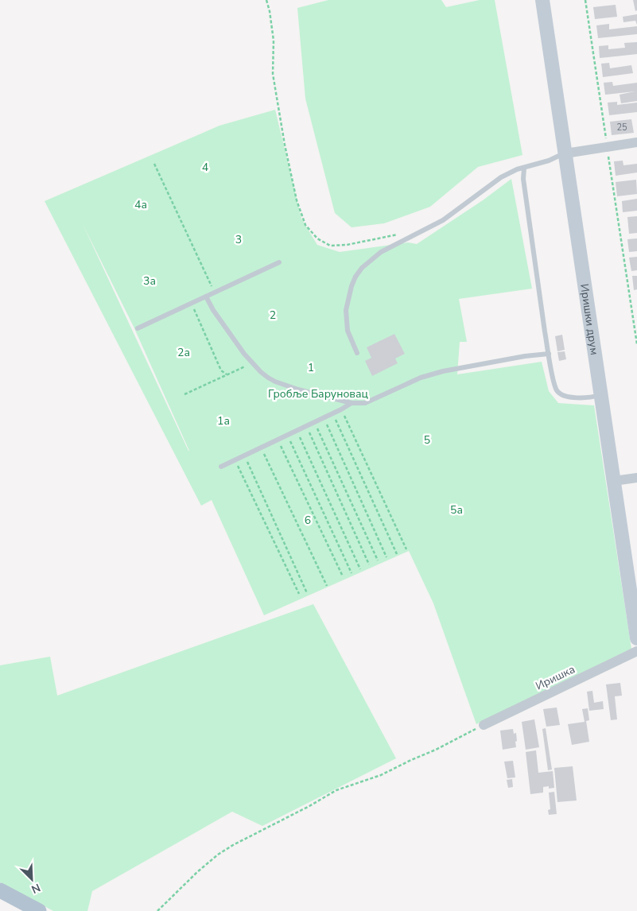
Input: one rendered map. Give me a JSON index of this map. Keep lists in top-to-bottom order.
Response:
{
  "streets": {
    "street": ["Иришки друм", "Иришка"]
  },
  "parks": [
    "4",
    "4a",
    "3",
    "3a",
    "2",
    "2a",
    "1",
    "Гробље Баруновац",
    "1a",
    "5",
    "5a",
    "6"
  ],
  "house_numbers": ["25"],
  "north": "bottom right"
}
